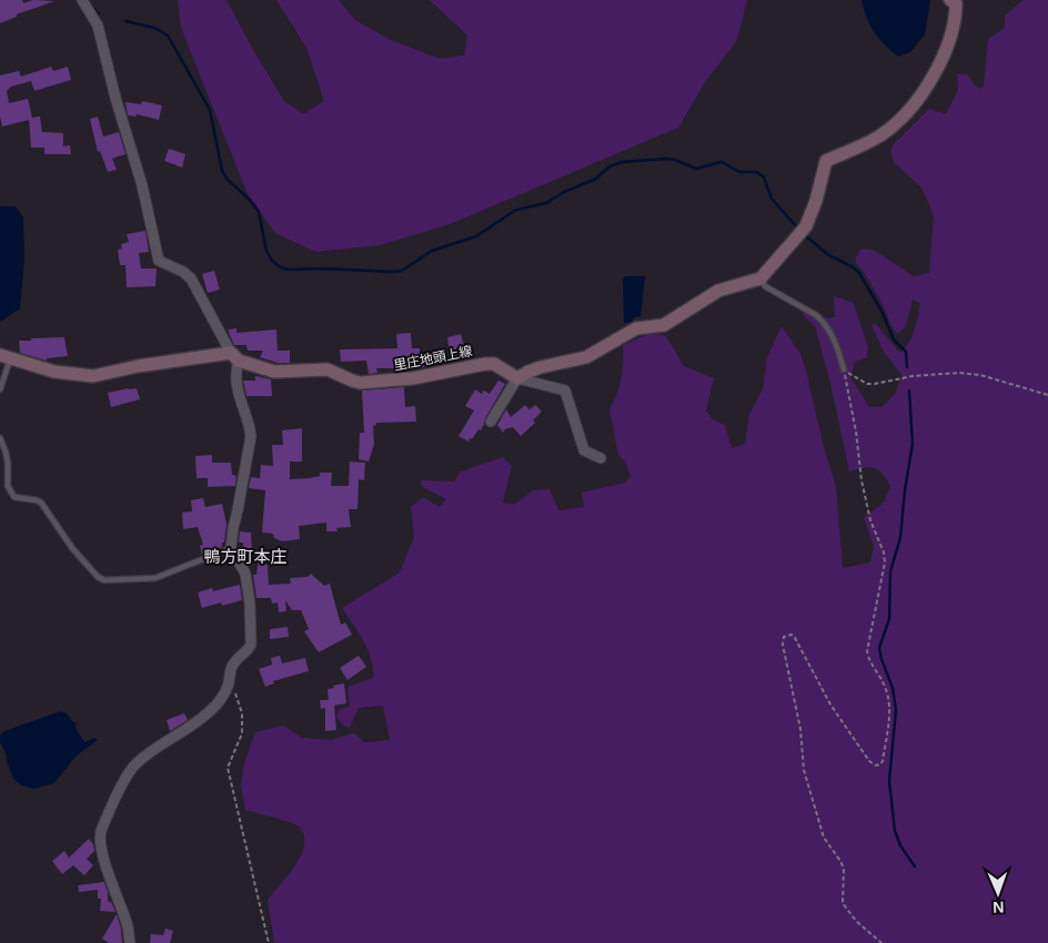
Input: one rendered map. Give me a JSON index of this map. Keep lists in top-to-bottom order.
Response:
{
  "streets": {
    "main road": ["里庄地頭上線"]
  },
  "districts": ["鴨方町本庄"],
  "north": "bottom"
}
